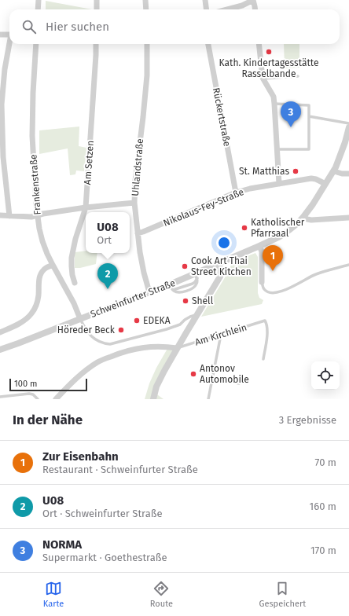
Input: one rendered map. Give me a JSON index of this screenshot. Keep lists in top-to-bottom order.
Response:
{
  "streets": {
    "street": [
      "Rückertstraße",
      "Am Setzen",
      "Uhlandstraße",
      "Frankenstraße",
      "Nikolaus-Fey-Straße",
      "Schweinfurter Straße"
    ],
    "lane": ["Am Kirchlein"]
  },
  "crossings": [
    ["Rückertstraße", "Nikolaus-Fey-Straße"],
    ["Uhlandstraße", "Nikolaus-Fey-Straße"],
    ["Uhlandstraße", "Schweinfurter Straße"],
    ["Frankenstraße", "Schweinfurter Straße"],
    ["Nikolaus-Fey-Straße", "Schweinfurter Straße"]
  ],
  "places": [
    "Kath. Kindertagesstätte Rasselbande",
    "St. Matthias",
    "Katholischer Pfarrsaal",
    "Cook Art Thai Street Kitchen",
    "Shell",
    "EDEKA",
    "Höreder Beck",
    "Antonov Automobile"
  ],
  "scale_bar": "100 m",
  "page": {
    "search": "Hier suchen",
    "pins": ["3", "1", "2"],
    "popup": ["U08", "Ort"],
    "scale": "100 m",
    "heading": ["In der Nähe", "3 Ergebnisse"],
    "list": [
      {
        "mark": "1",
        "name": "Zur Eisenbahn",
        "note": "Restaurant · Schweinfurter Straße",
        "value": "70 m"
      },
      {
        "mark": "2",
        "name": "U08",
        "note": "Ort · Schweinfurter Straße",
        "value": "160 m"
      },
      {
        "mark": "3",
        "name": "NORMA",
        "note": "Supermarkt · Goethestraße",
        "value": "170 m"
      }
    ],
    "nav": ["Karte", "Route", "Gespeichert"]
  }
}
